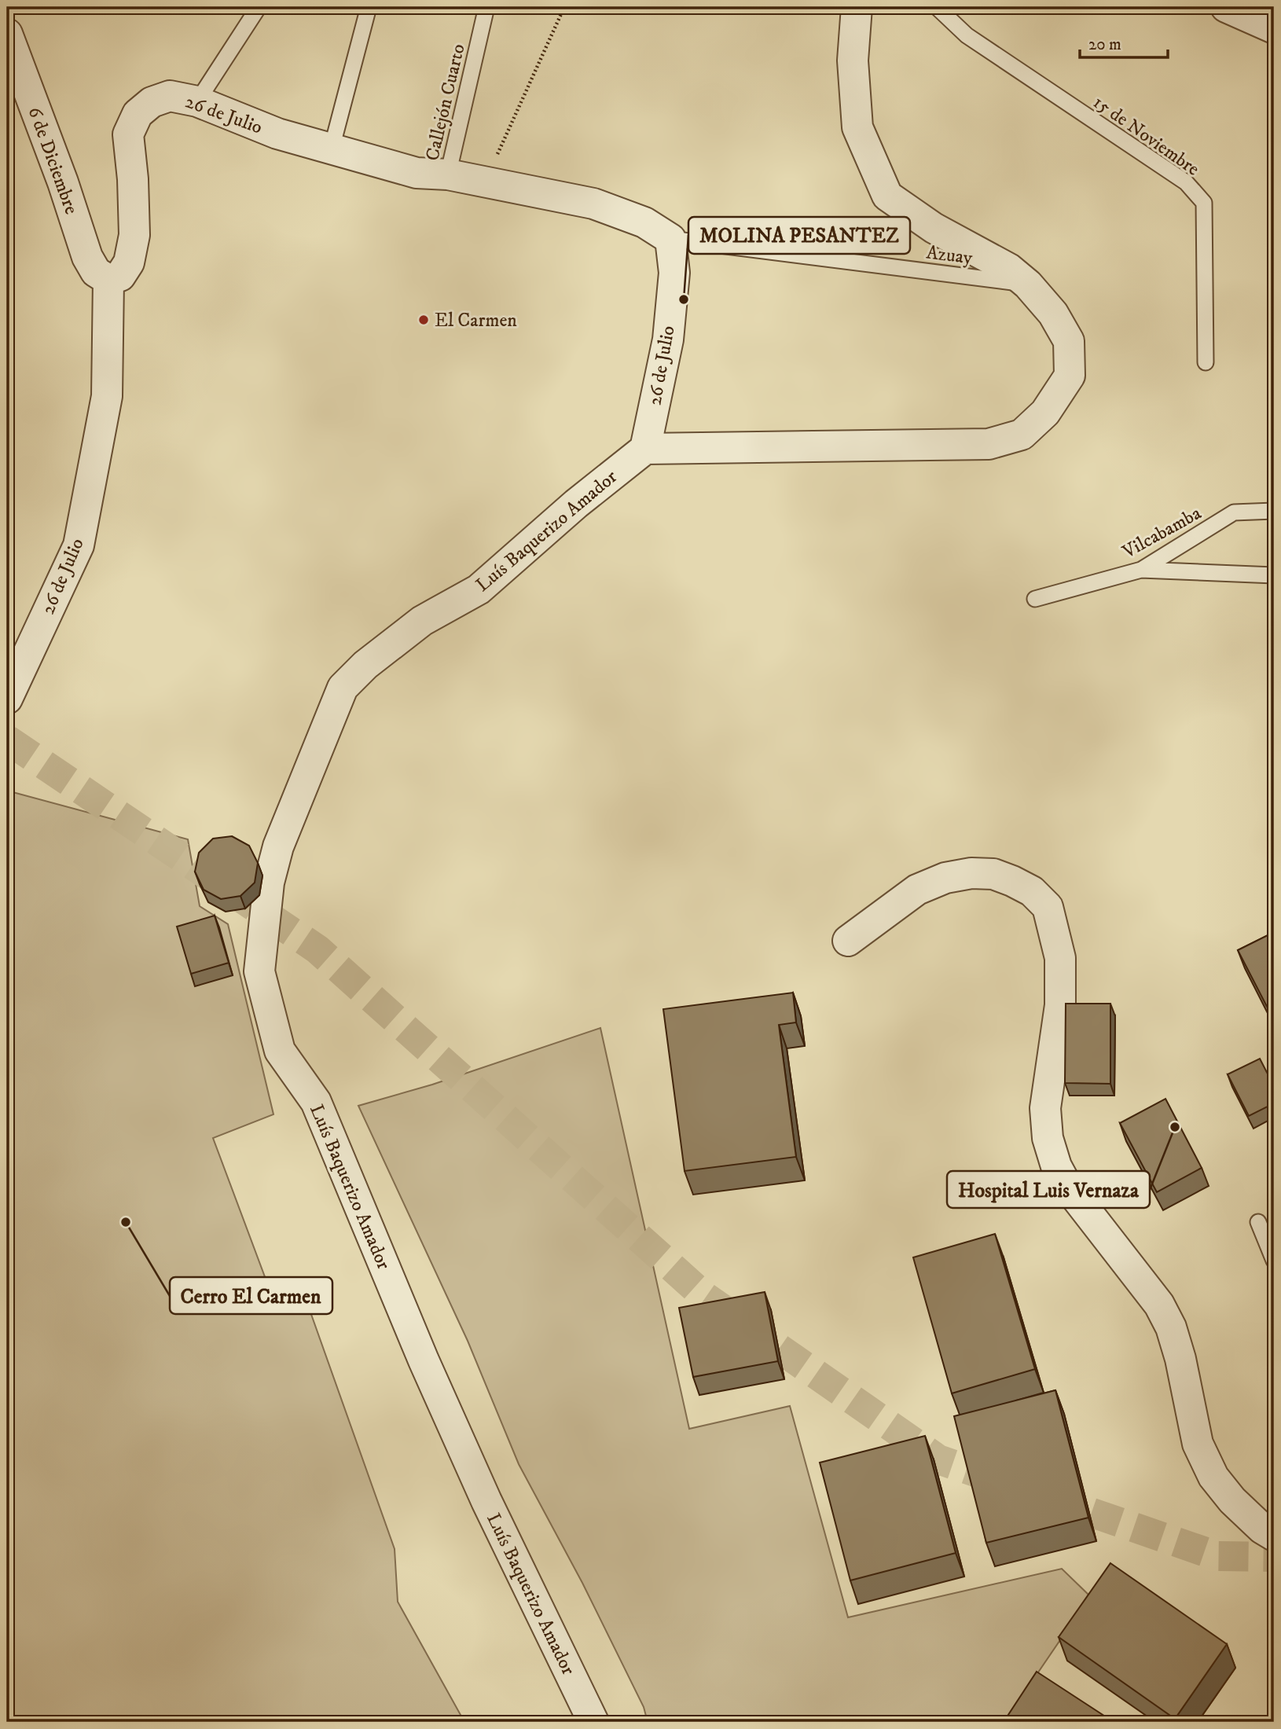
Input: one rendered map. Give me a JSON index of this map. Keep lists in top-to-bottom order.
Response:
{
  "streets": {
    "street": ["26 de Julio", "6 de Diciembre", "Luís Baquerizo Amador"],
    "lane": [
      "Callejón Cuarto",
      "15 de Noviembre",
      "Azuay",
      "Vilcabamba"
    ]
  },
  "crossings": [
    ["Callejón Cuarto", "26 de Julio"],
    ["26 de Julio", "6 de Diciembre"],
    ["26 de Julio", "Azuay"],
    ["26 de Julio", "Luís Baquerizo Amador"]
  ],
  "places": [
    "MOLINA PESANTEZ",
    "El Carmen",
    "Hospital Luis Vernaza",
    "Cerro El Carmen"
  ],
  "scale_bar": "20 m"
}
